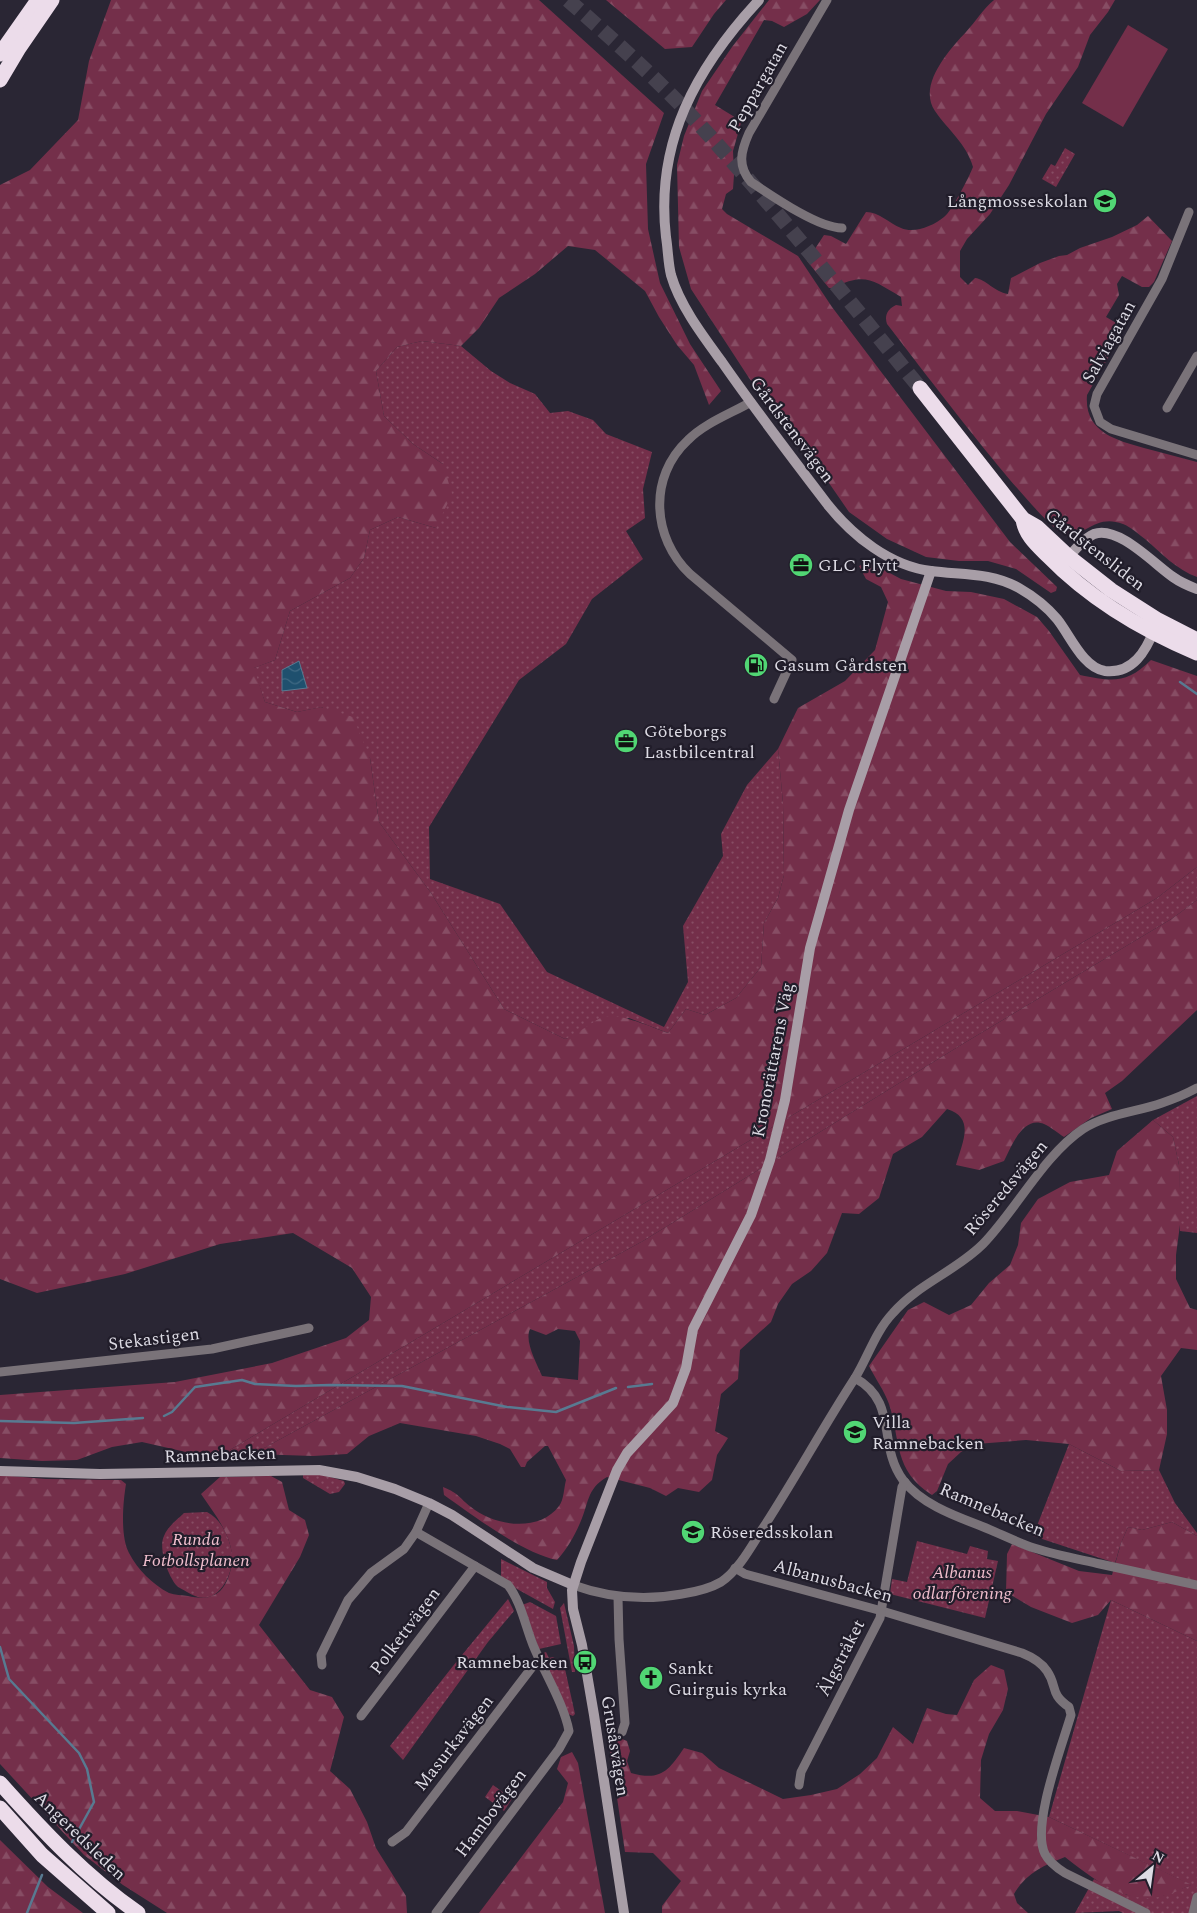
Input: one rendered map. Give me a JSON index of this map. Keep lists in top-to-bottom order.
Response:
{
  "streets": {
    "highway": ["Gårdstensliden", "Angeredsleden"],
    "street": [
      "Peppargatan",
      "Salviagatan",
      "Gårdstensvägen",
      "Kronorättarens Väg",
      "Röseredsvägen",
      "Stekastigen",
      "Ramnebacken",
      "Albanusbacken",
      "Polkettvägen",
      "Älgstråket",
      "Masurkavägen",
      "Grusåsvägen",
      "Hambovägen"
    ]
  },
  "crossings": [
    ["Gårdstensvägen", "Gårdstensliden"],
    ["Gårdstensvägen", "Kronorättarens Väg"],
    ["Kronorättarens Väg", "Ramnebacken"],
    ["Kronorättarens Väg", "Grusåsvägen"],
    ["Röseredsvägen", "Ramnebacken"],
    ["Ramnebacken", "Albanusbacken"],
    ["Ramnebacken", "Älgstråket"],
    ["Ramnebacken", "Grusåsvägen"],
    ["Albanusbacken", "Älgstråket"],
    ["Masurkavägen", "Hambovägen"]
  ],
  "parks": ["Runda Fotbollsplanen", "Albanus odlarförening"],
  "places": {
    "school or university": ["Långmosseskolan", "Villa Ramnebacken", "Röseredsskolan"],
    "office": ["GLC Flytt", "Göteborgs Lastbilcentral"],
    "fuel station": ["Gasum Gårdsten"],
    "bus stop": ["Ramnebacken"],
    "church": ["Sankt Guirguis kyrka"]
  },
  "north": "top right"
}
